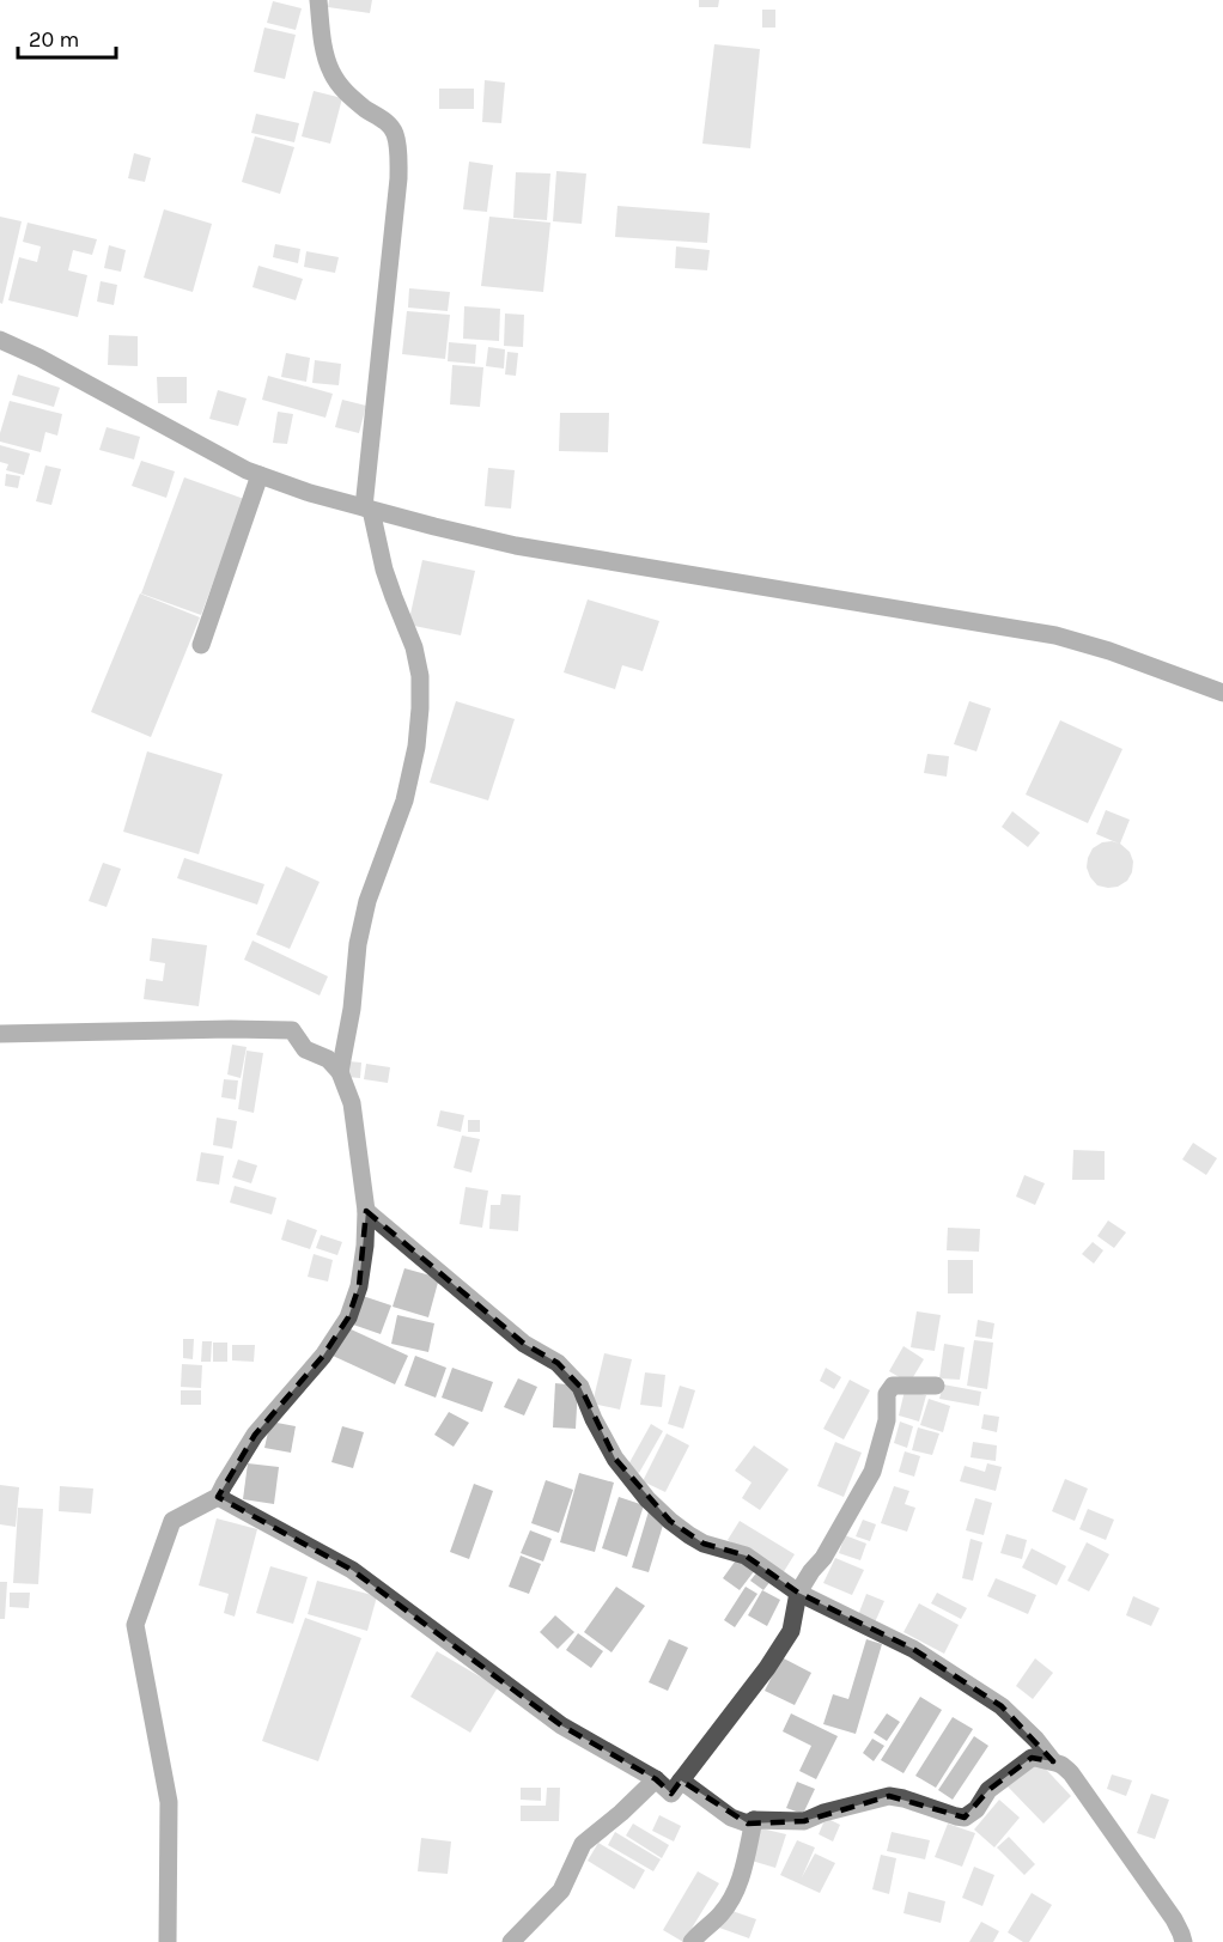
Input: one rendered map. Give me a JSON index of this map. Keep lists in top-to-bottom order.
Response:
{
  "scale_bar": "20 m"
}
